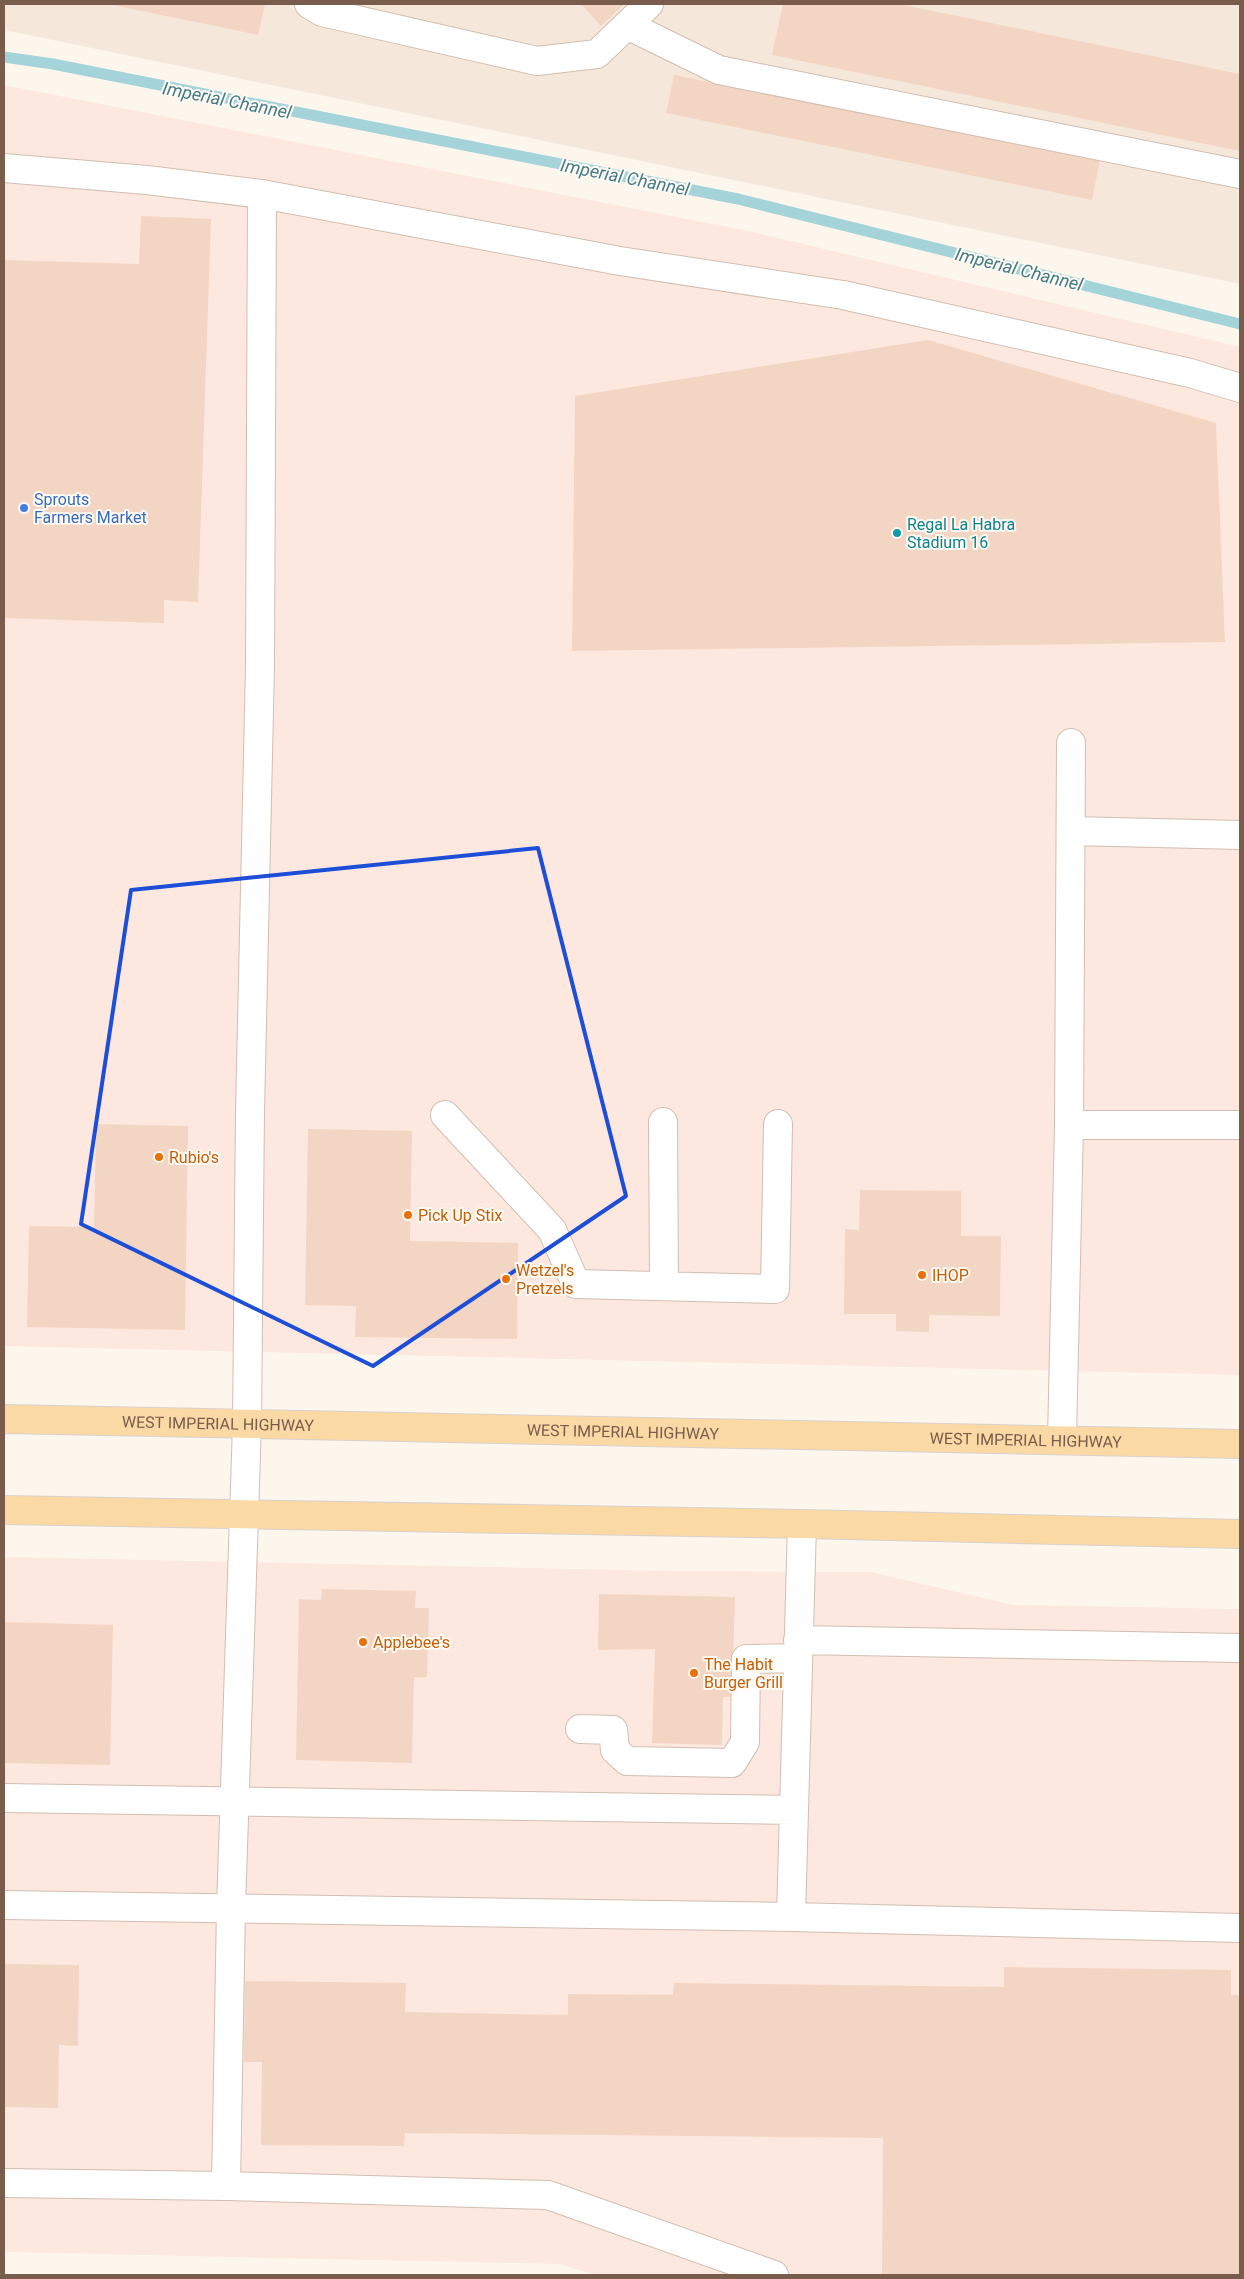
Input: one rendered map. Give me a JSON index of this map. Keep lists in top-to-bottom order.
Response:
{
  "streets": {
    "main road": ["WEST IMPERIAL HIGHWAY"]
  },
  "water": ["Imperial Channel"],
  "places": [
    "Sprouts Farmers Market",
    "Regal La Habra Stadium 16",
    "Rubio's",
    "Pick Up Stix",
    "IHOP",
    "Wetzel's Pretzels",
    "Applebee's",
    "The Habit Burger Grill"
  ]
}
